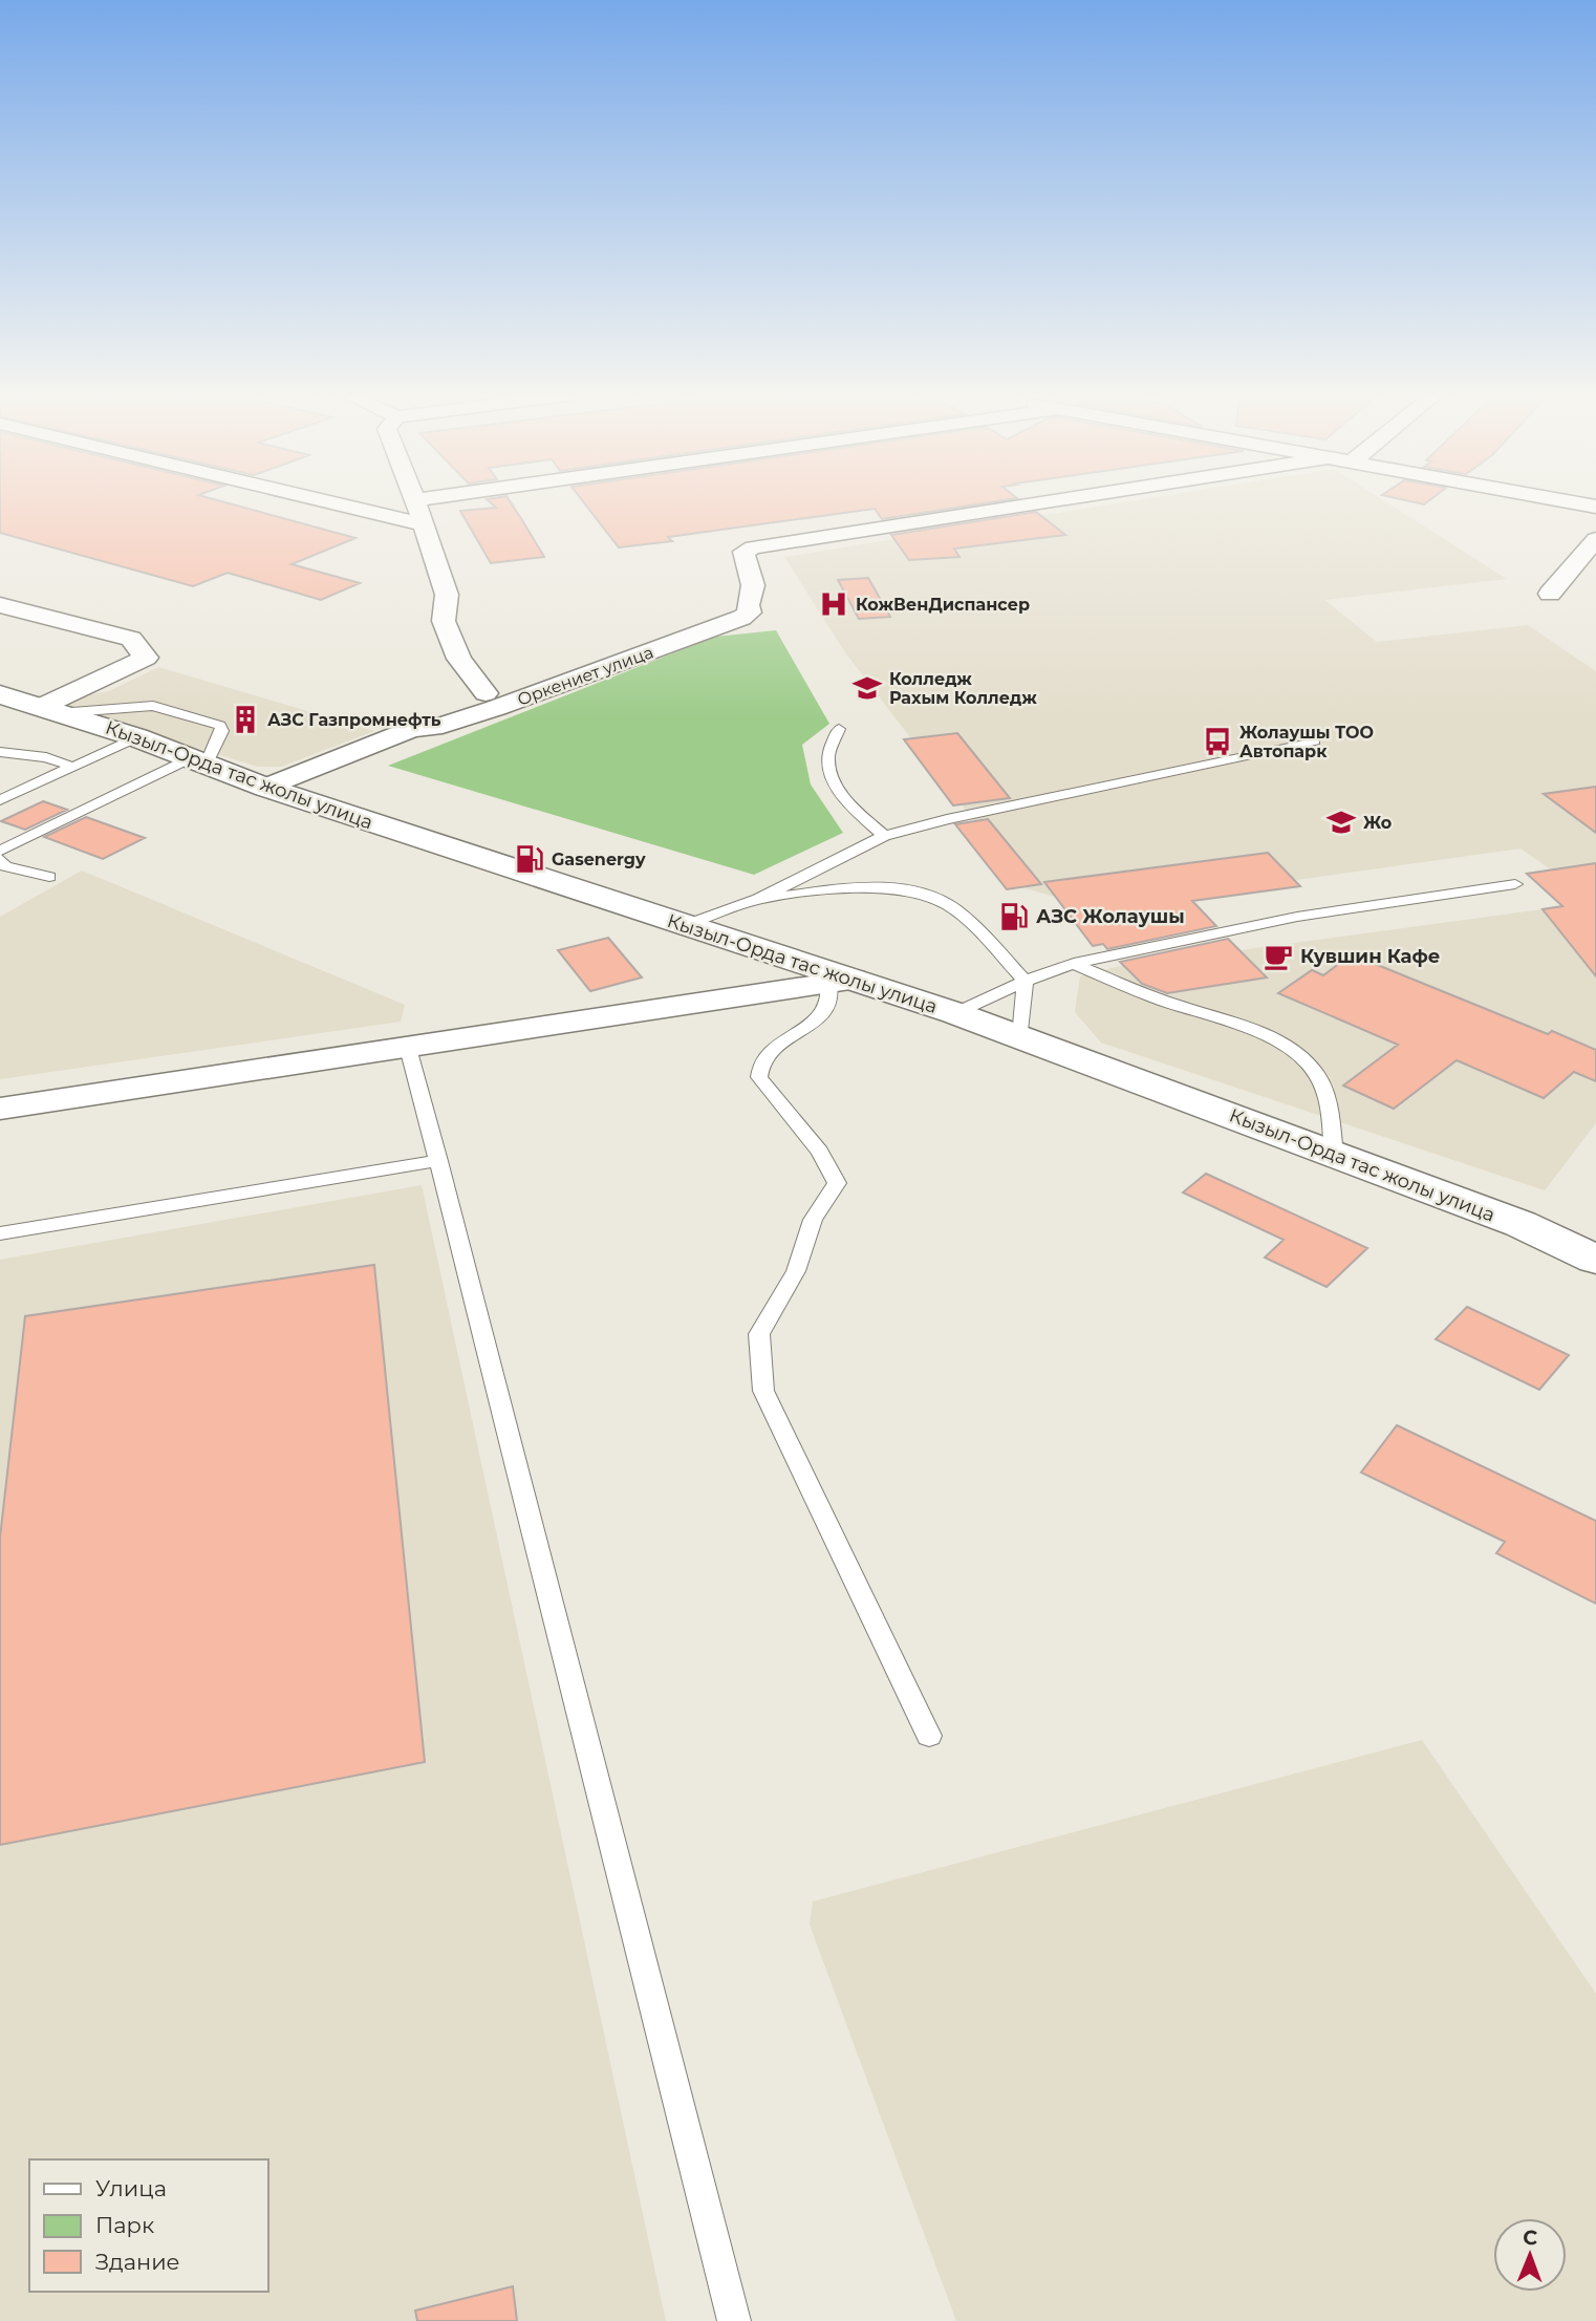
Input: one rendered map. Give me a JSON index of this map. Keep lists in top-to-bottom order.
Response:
{
  "streets": {
    "main road": ["Кызыл-Орда тас жолы улица"],
    "street": ["Оркениет улица"]
  },
  "crossings": [
    ["Оркениет улица", "Кызыл-Орда тас жолы улица"]
  ],
  "places": {
    "hospital": ["КожВенДиспансер"],
    "school or university": ["Колледж Рахым Колледж", "Жо"],
    "building": ["АЗС Газпромнефть"],
    "bus stop": ["Жолаушы ТОО Автопарк"],
    "fuel station": ["Gasenergy", "АЗС Жолаушы"],
    "cafe": ["Кувшин Кафе"]
  },
  "legend": ["Улица", "Парк", "Здание"],
  "north": "top"
}
